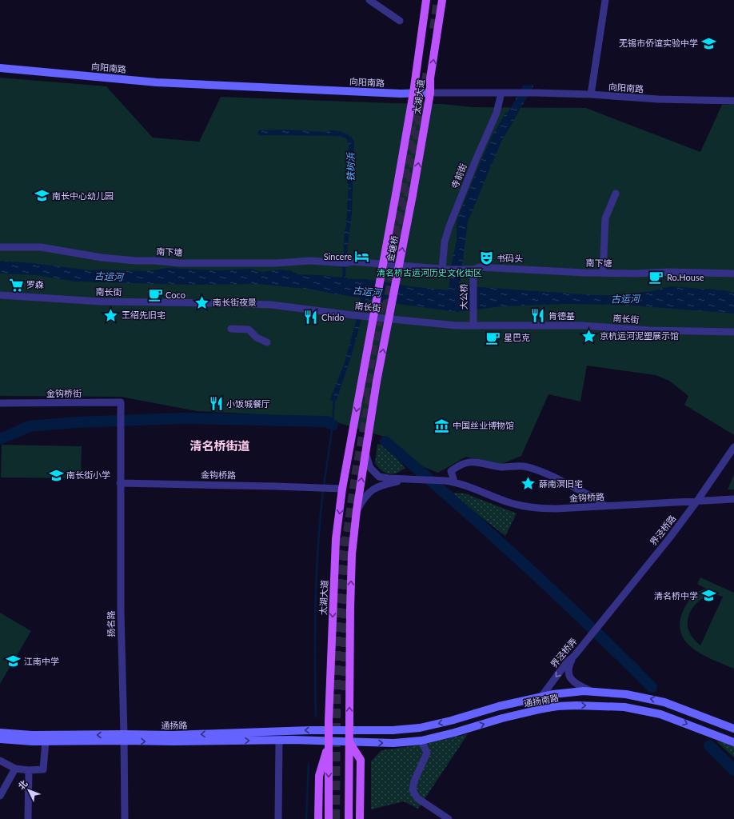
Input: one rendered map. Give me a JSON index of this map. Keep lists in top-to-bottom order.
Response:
{
  "streets": {
    "main road": [
      "向阳南路",
      "太湖大道",
      "金塘桥",
      "通扬南路",
      "通扬路"
    ],
    "street": [
      "寺前街",
      "南下塘",
      "南长街",
      "大公桥",
      "金钩桥街",
      "金钩桥路",
      "界泾桥路",
      "扬名路",
      "界泾桥弄"
    ]
  },
  "crossings": [
    ["向阳南路", "太湖大道"],
    ["向阳南路", "寺前街"],
    ["太湖大道", "金塘桥"],
    ["太湖大道", "金钩桥路"],
    ["太湖大道", "通扬路"],
    ["寺前街", "南下塘"],
    ["南下塘", "大公桥"],
    ["南长街", "大公桥"],
    ["金钩桥街", "扬名路"],
    ["金钩桥路", "界泾桥路"],
    ["金钩桥路", "扬名路"],
    ["界泾桥路", "界泾桥弄"],
    ["扬名路", "通扬路"],
    ["界泾桥弄", "通扬南路"],
    ["通扬南路", "通扬路"]
  ],
  "one_way": ["金塘桥", "界泾桥弄"],
  "districts": ["清名桥街道"],
  "water": ["铁树浜", "古运河"],
  "parks": ["清名桥古运河历史文化街区"],
  "places": {
    "school or university": [
      "无锡市侨谊实验中学",
      "南长中心幼儿园",
      "南长街小学",
      "清名桥中学",
      "江南中学"
    ],
    "hotel": ["Sincere"],
    "theatre": ["书码头"],
    "cafe": ["Ro.House", "Coco", "星巴克"],
    "supermarket": ["罗森"],
    "place": [
      "南长街夜景",
      "王绍先旧宅",
      "京杭运河泥塑展示馆",
      "薛南溟旧宅"
    ],
    "restaurant": ["肯德基", "Chido", "小饭城餐厅"],
    "museum": ["中国丝业博物馆"]
  },
  "north": "top left"
}
